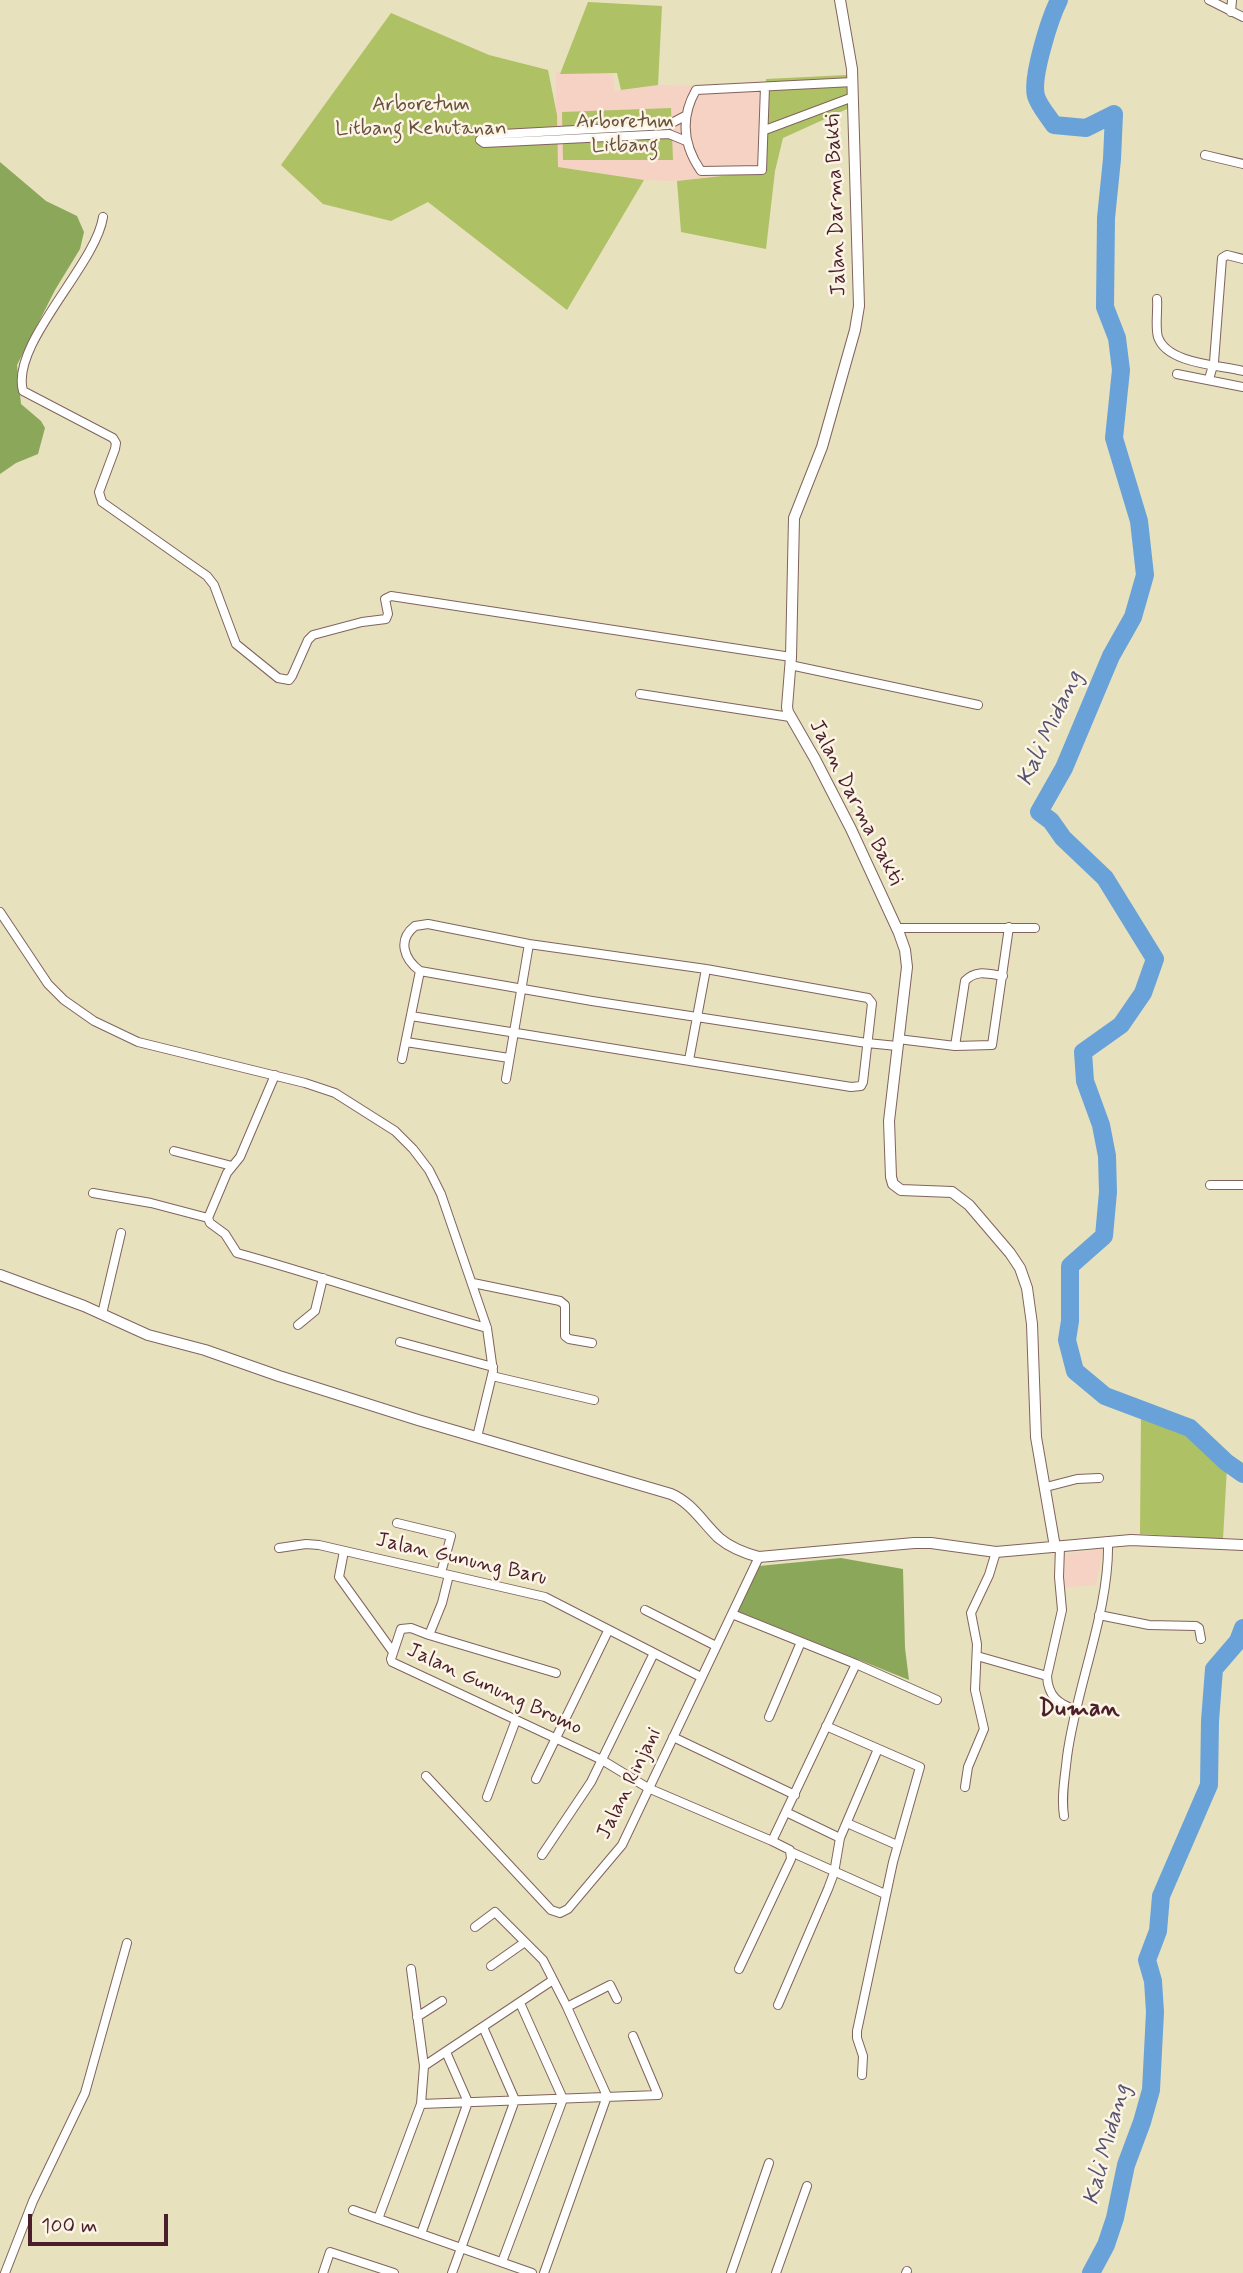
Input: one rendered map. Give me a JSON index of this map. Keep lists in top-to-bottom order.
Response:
{
  "streets": {
    "street": [
      "Jalan Darma Bakti",
      "Jalan Gunung Baru",
      "Jalan Gunung Bromo",
      "Jalan Rinjani"
    ]
  },
  "crossings": [
    ["Jalan Gunung Baru", "Jalan Rinjani"],
    ["Jalan Gunung Bromo", "Jalan Rinjani"]
  ],
  "districts": ["Duman"],
  "water": ["Kali Midang"],
  "parks": ["Arboretum Litbang Kehutanan", "Arboretum Litbang"],
  "scale_bar": "100 m"
}
